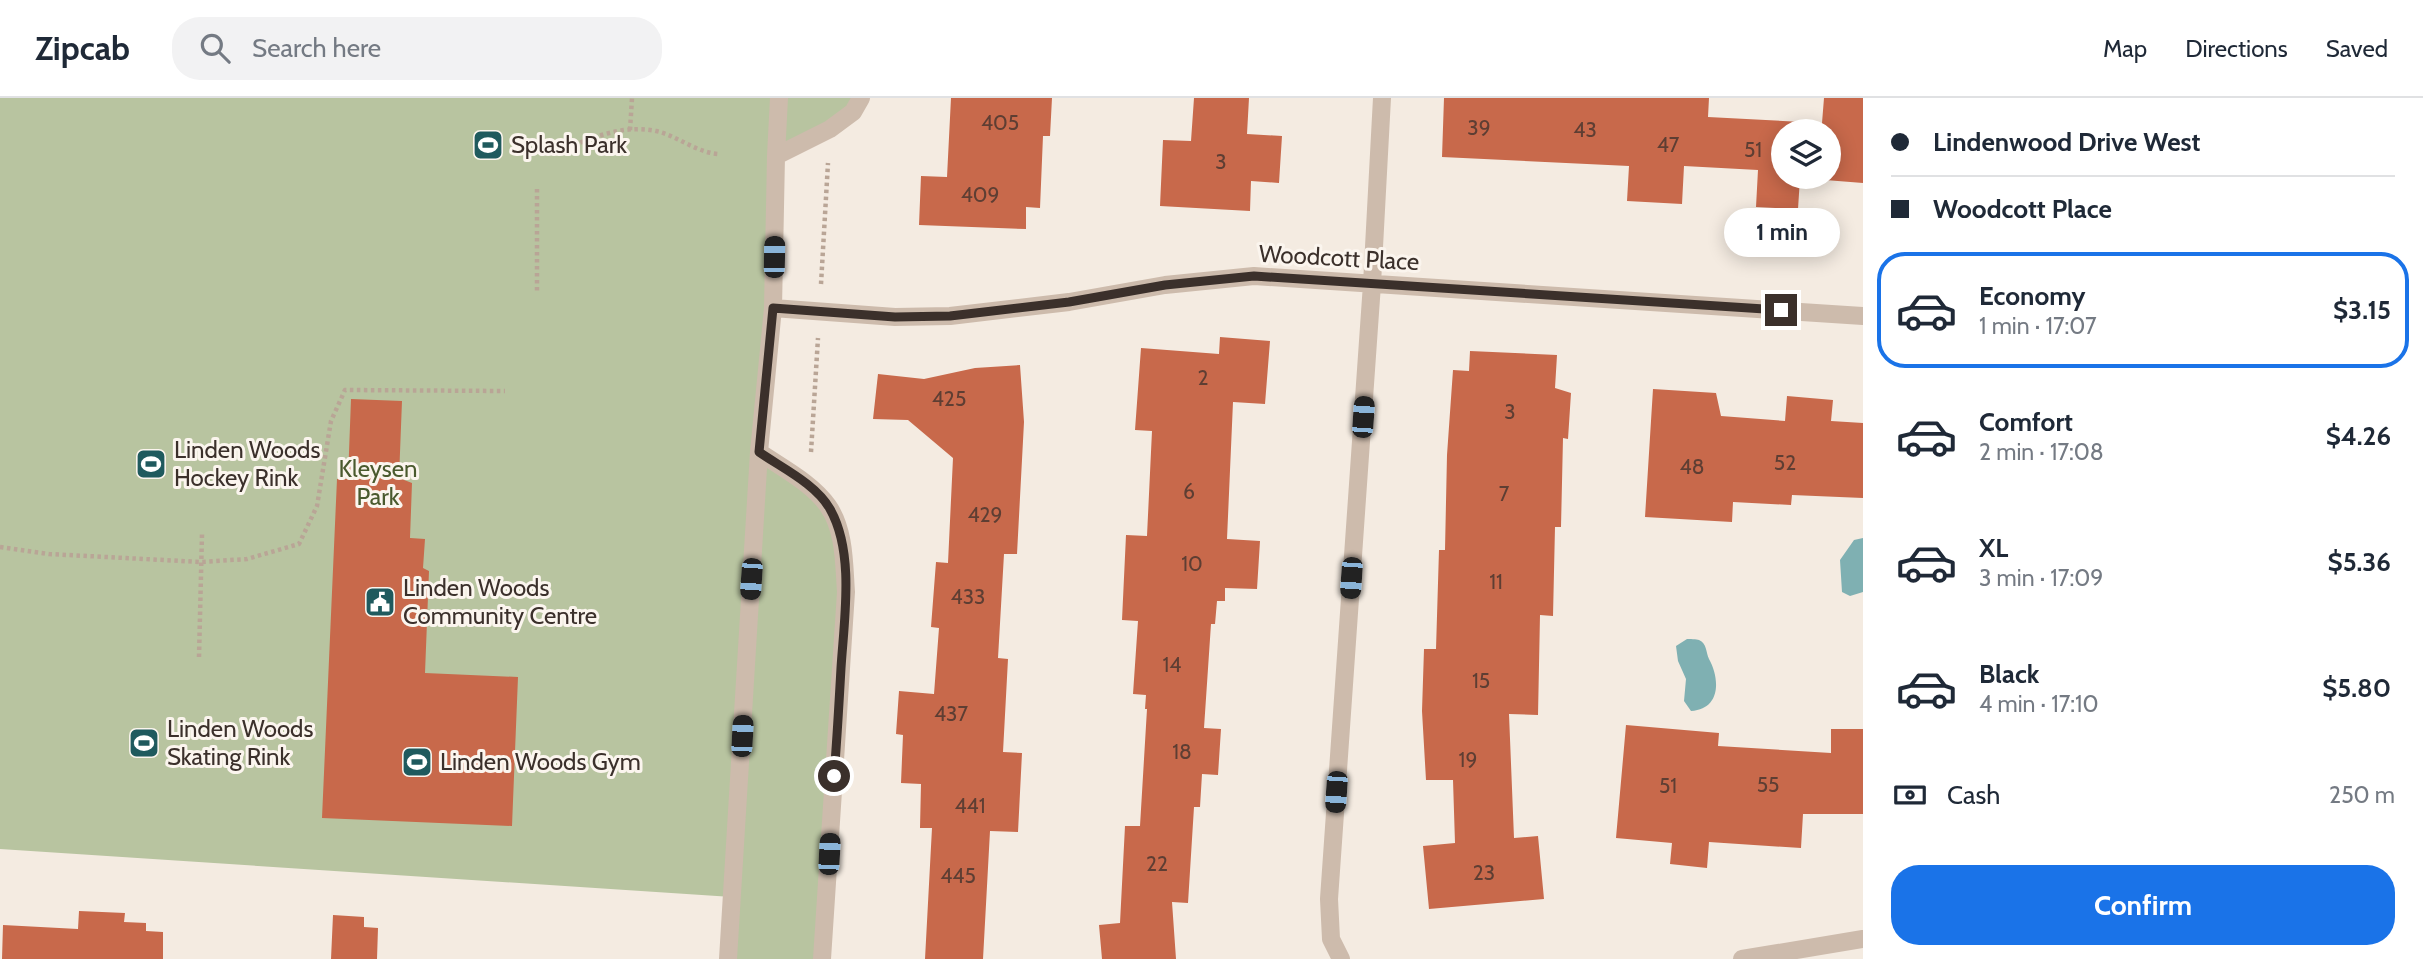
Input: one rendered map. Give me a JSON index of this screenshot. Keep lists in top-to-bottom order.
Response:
{
  "streets": {
    "street": ["Woodcott Place"]
  },
  "parks": ["Kleysen Park"],
  "places": {
    "sports": [
      "Splash Park",
      "Linden Woods Hockey Rink",
      "Linden Woods Skating Rink",
      "Linden Woods Gym"
    ],
    "public building": ["Linden Woods Community Centre"]
  },
  "house_numbers": [
    "405",
    "39",
    "43",
    "47",
    "51",
    "3",
    "409",
    "2",
    "425",
    "3",
    "52",
    "48",
    "6",
    "7",
    "429",
    "10",
    "11",
    "433",
    "14",
    "15",
    "437",
    "18",
    "19",
    "55",
    "51",
    "441",
    "22",
    "23",
    "445"
  ],
  "page": {
    "header": "Zipcab",
    "search": "Search here",
    "nav": ["Map", "Directions", "Saved"],
    "banner": ["Lindenwood Drive West", "Woodcott Place"],
    "bubble": "1 min",
    "list": [
      {
        "name": "Economy",
        "note": "1 min · 17:07",
        "value": "$3.15"
      },
      {
        "name": "Comfort",
        "note": "2 min · 17:08",
        "value": "$4.26"
      },
      {
        "name": "XL",
        "note": "3 min · 17:09",
        "value": "$5.36"
      },
      {
        "name": "Black",
        "note": "4 min · 17:10",
        "value": "$5.80"
      }
    ],
    "pay": ["Cash", "250 m"],
    "buttons": "Confirm"
  }
}
